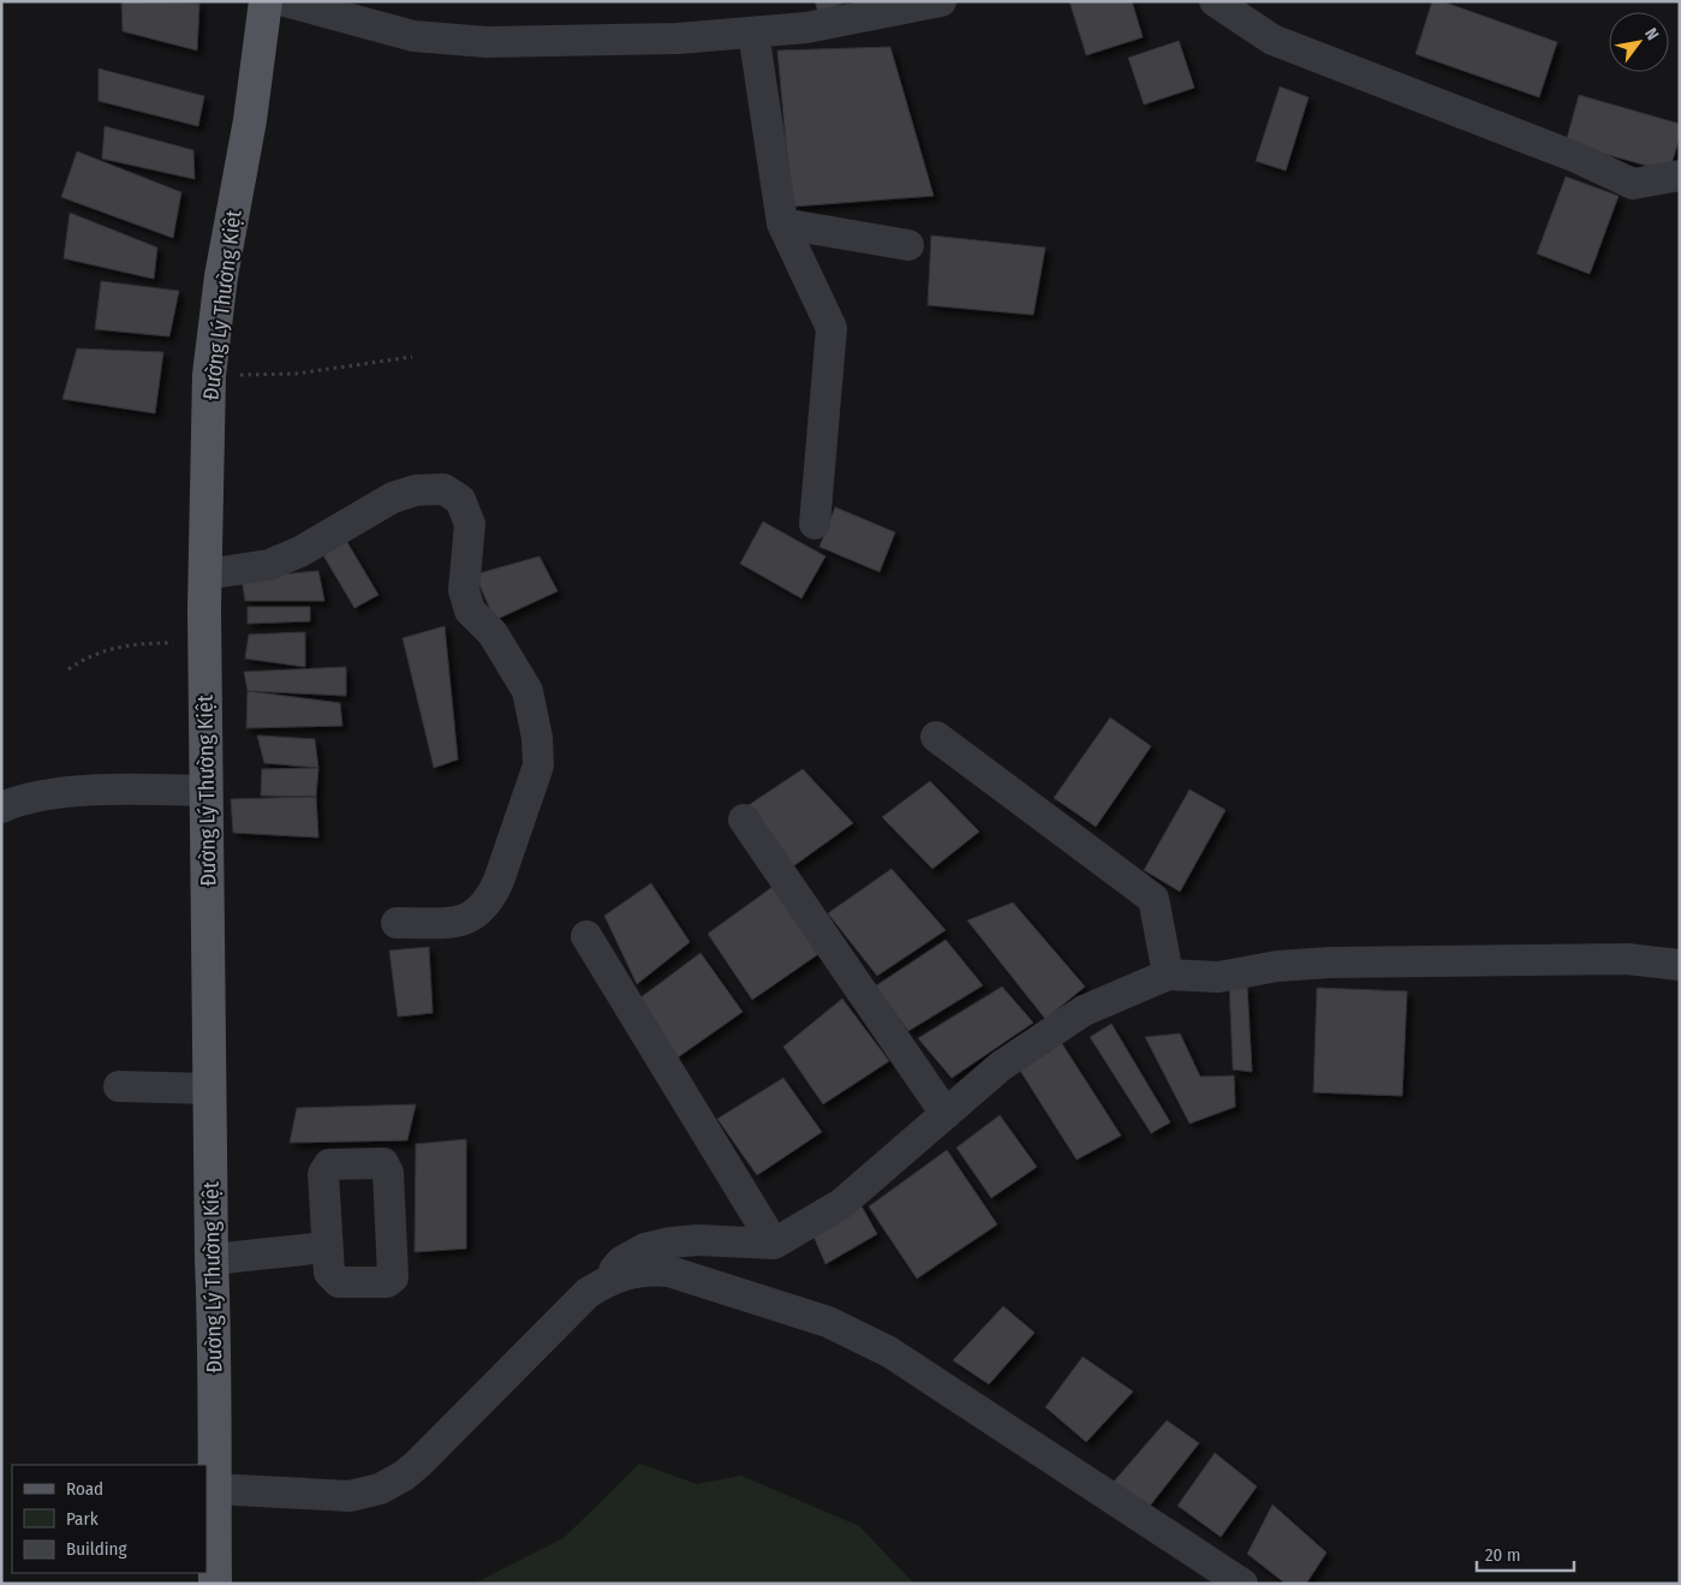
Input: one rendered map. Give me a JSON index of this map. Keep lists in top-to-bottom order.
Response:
{
  "streets": {
    "main road": ["Đường Lý Thường Kiệt"]
  },
  "legend": ["Road", "Park", "Building"],
  "scale_bar": "20 m",
  "north": "top right"
}
